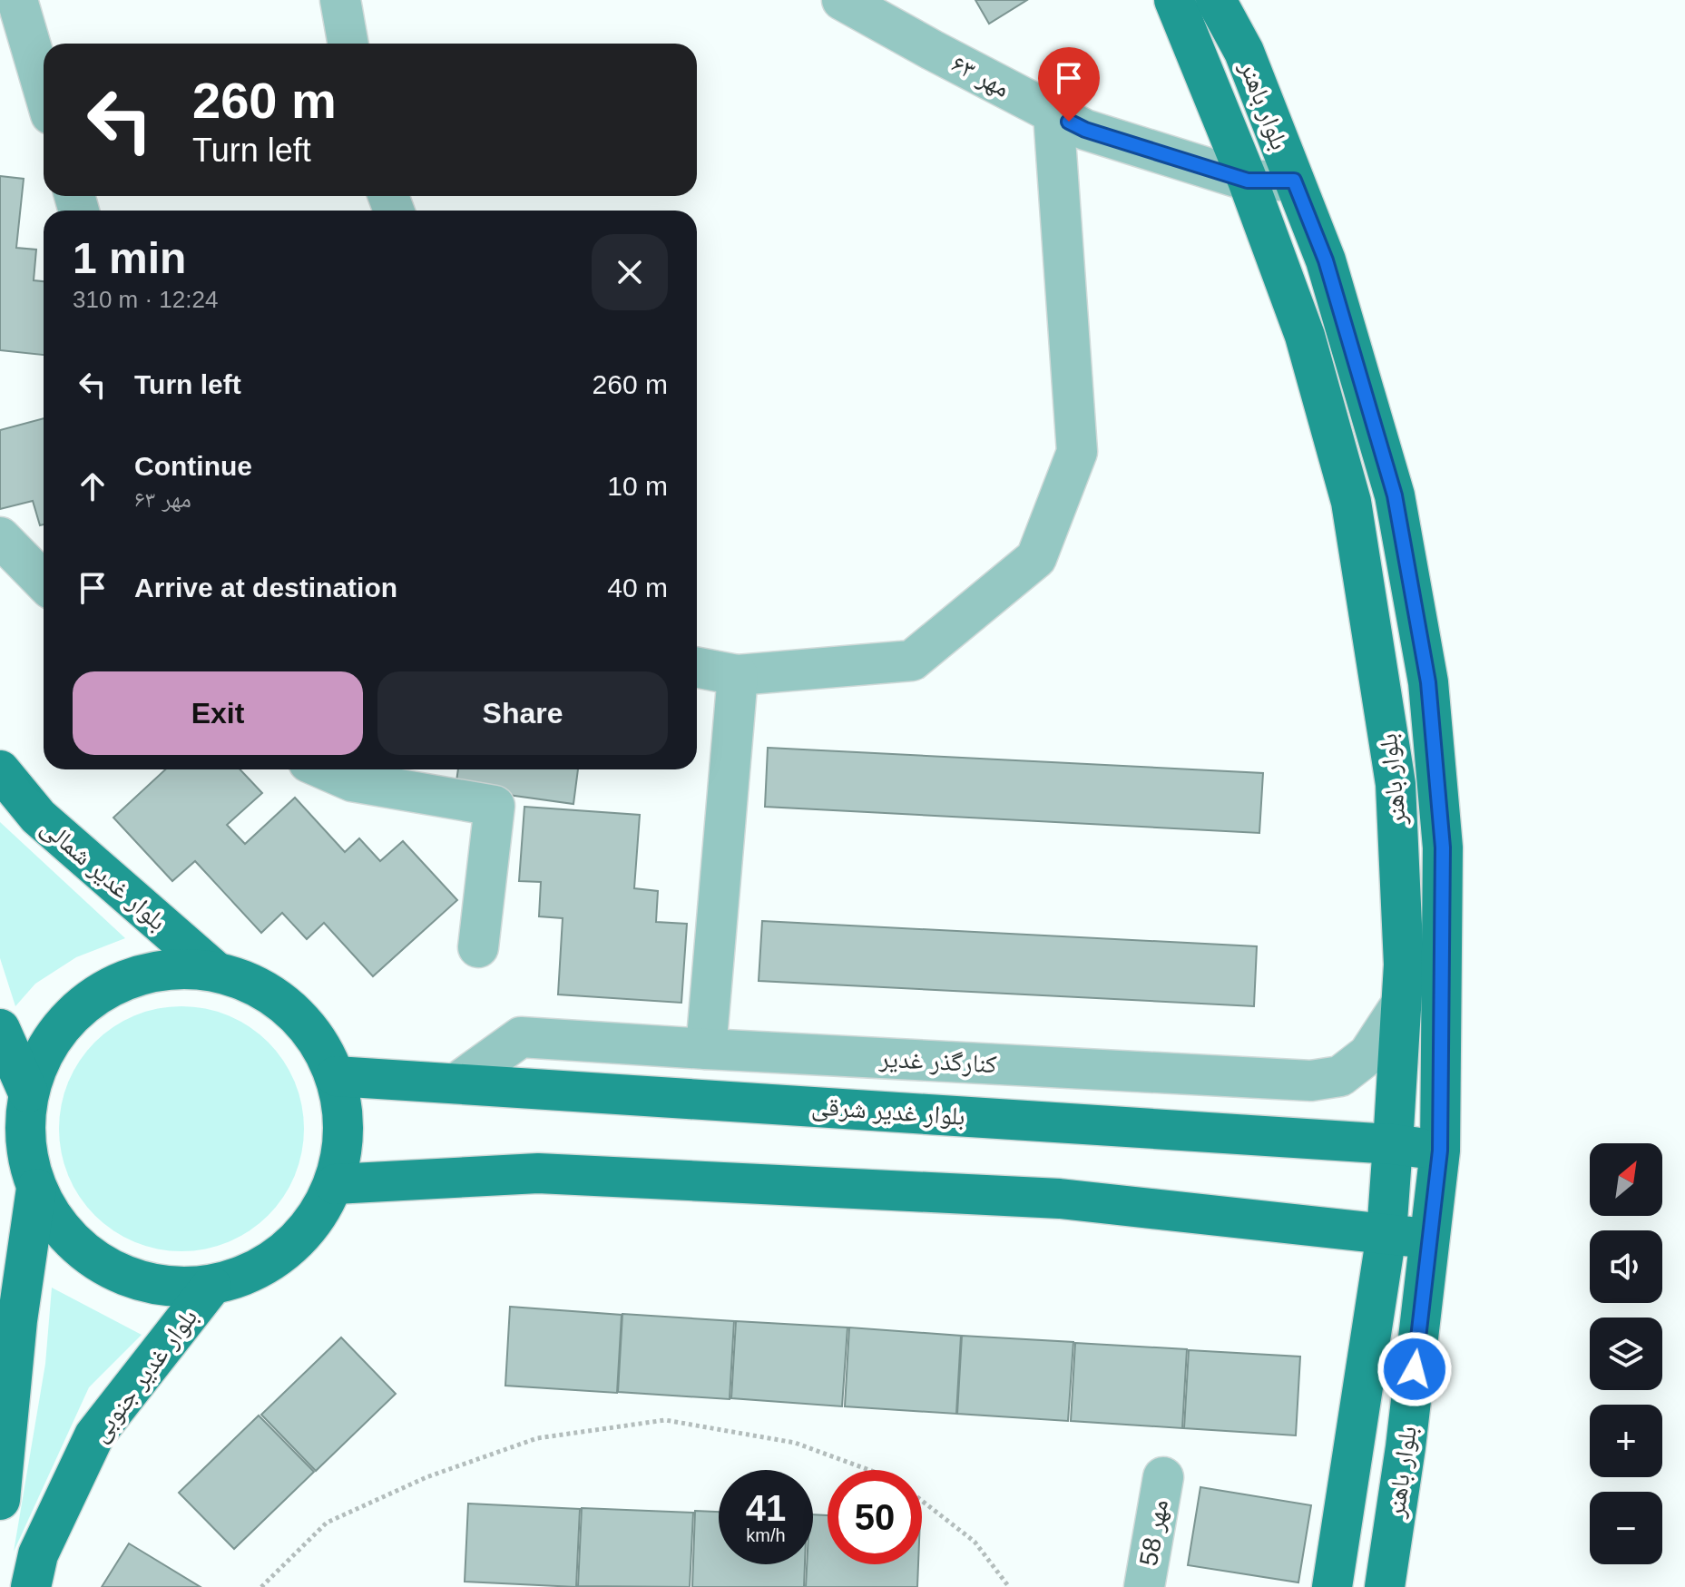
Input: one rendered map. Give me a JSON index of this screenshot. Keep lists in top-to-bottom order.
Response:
{
  "streets": {
    "main road": [
      "بلوار باهنر",
      "بلوار غدیر شمالی",
      "بلوار غدیر شرقی",
      "بلوار غدیر جنوبی"
    ],
    "street": ["مهر ۶۳", "کنارگذر غدیر", "مهر 58"]
  },
  "crossings": [
    ["مهر ۶۳", "بلوار باهنر"],
    ["بلوار باهنر", "کنارگذر غدیر"],
    ["بلوار باهنر", "بلوار غدیر شرقی"],
    ["کنارگذر غدیر", "بلوار غدیر شرقی"]
  ],
  "north": "top right",
  "page": {
    "turn": ["260 m", "Turn left"],
    "heading": ["1 min", "310 m · 12:24"],
    "list": [
      {
        "name": "Turn left",
        "value": "260 m"
      },
      {
        "name": "Continue",
        "note": "مهر ۶۳",
        "value": "10 m"
      },
      {
        "name": "Arrive at destination",
        "value": "40 m"
      }
    ],
    "buttons": ["Exit", "Share"],
    "map_buttons": ["+", "−"],
    "speed": "41 km/h",
    "limit": "50"
  }
}
